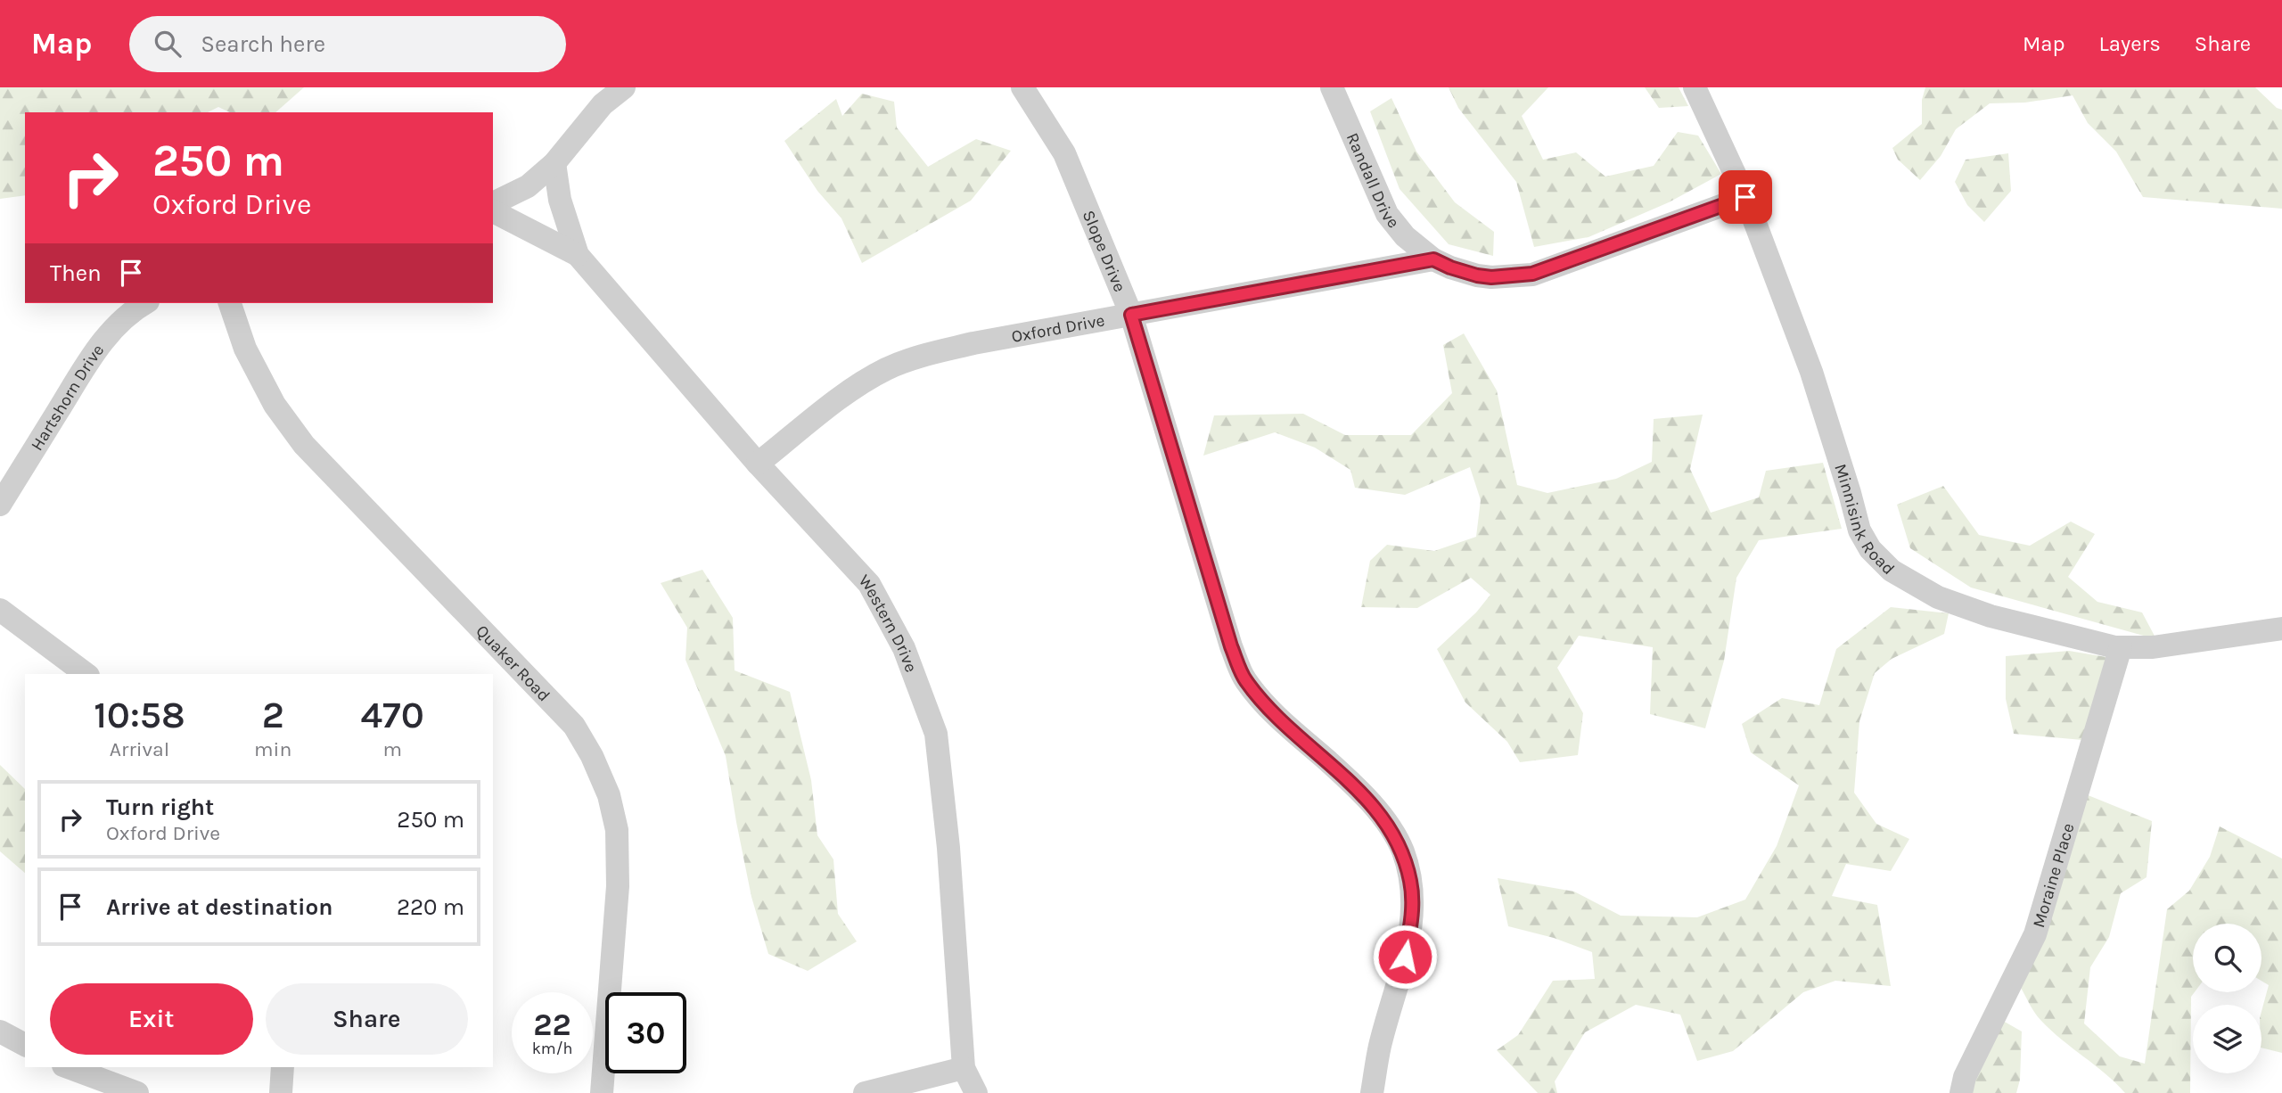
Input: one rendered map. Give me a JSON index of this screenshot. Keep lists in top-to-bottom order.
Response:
{
  "streets": {
    "street": [
      "Randall Drive",
      "Slope Drive",
      "Oxford Drive",
      "Hartshorn Drive",
      "Minnisink Road",
      "Western Drive",
      "Quaker Road",
      "Moraine Place"
    ]
  },
  "crossings": [
    ["Randall Drive", "Oxford Drive"],
    ["Slope Drive", "Oxford Drive"],
    ["Oxford Drive", "Western Drive"],
    ["Minnisink Road", "Moraine Place"]
  ],
  "page": {
    "header": "Map",
    "search": "Search here",
    "nav": ["Map", "Layers", "Share"],
    "turn": ["250 m", "Oxford Drive"],
    "then": "Then",
    "eta": [
      "10:58",
      "Arrival",
      "2",
      "min",
      "470",
      "m"
    ],
    "list": [
      {
        "name": "Turn right",
        "note": "Oxford Drive",
        "value": "250 m"
      },
      {
        "name": "Arrive at destination",
        "value": "220 m"
      }
    ],
    "buttons": ["Exit", "Share"],
    "speed": "22 km/h",
    "limit": "30"
  }
}
